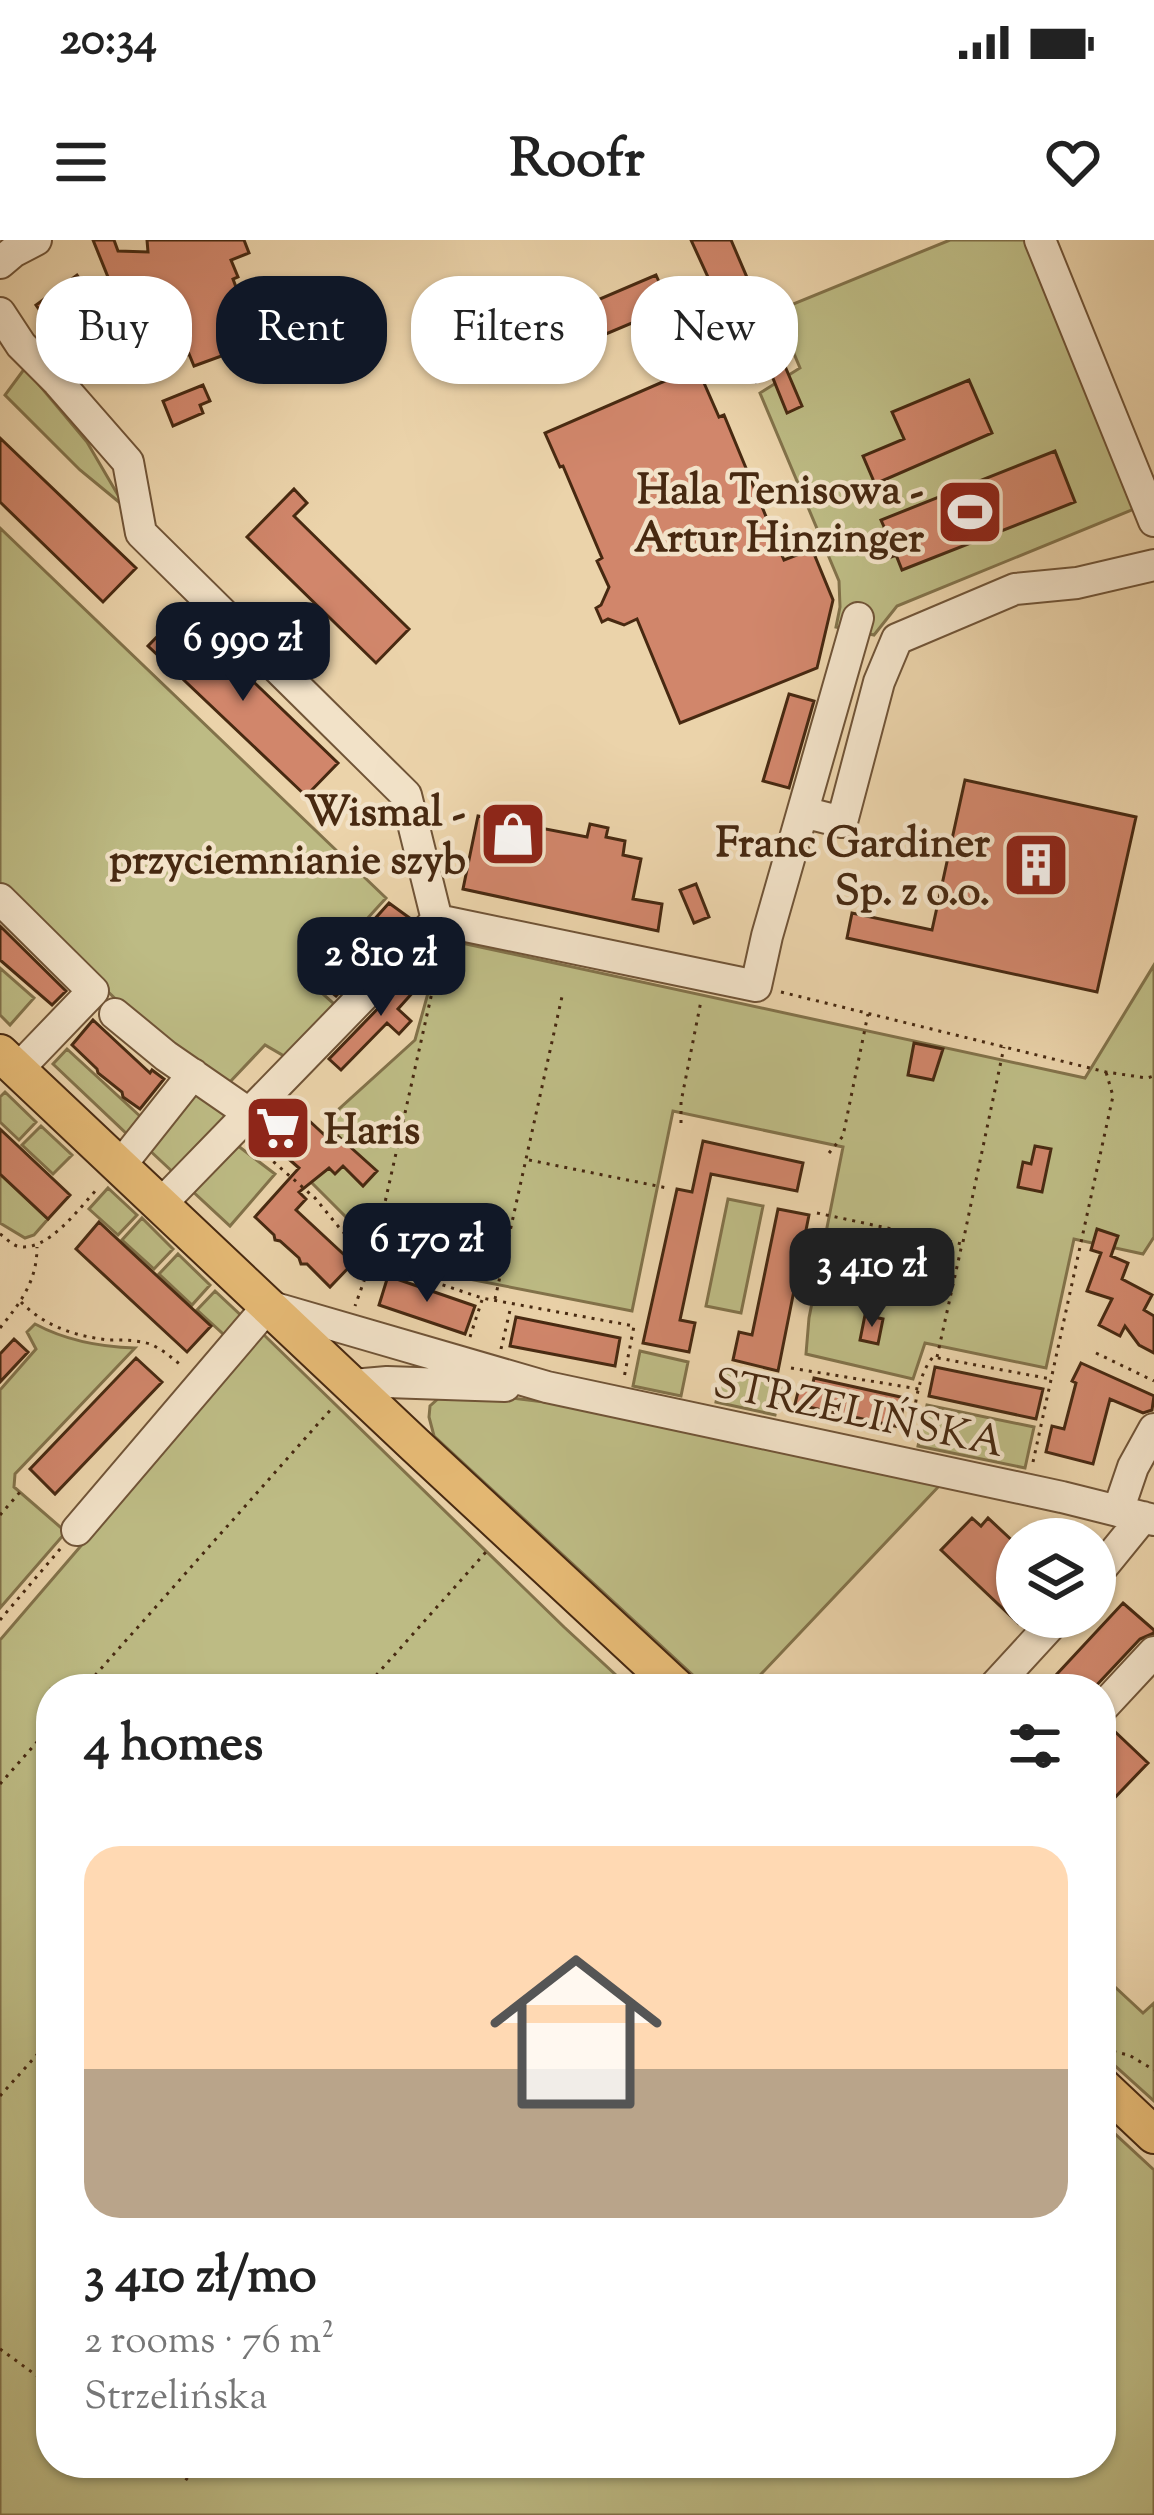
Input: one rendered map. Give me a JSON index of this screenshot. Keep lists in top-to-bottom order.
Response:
{
  "streets": {
    "street": ["STRZELIŃSKA"]
  },
  "places": {
    "sports": ["Hala Tenisowa - Artur Hinzinger"],
    "shop": ["Wismal - przyciemnianie szyb"],
    "building": ["Franc Gardiner Sp. z o.o."],
    "supermarket": ["Haris"]
  },
  "page": {
    "status": "20:34",
    "header": "Roofr",
    "chip": [
      "Buy",
      "Rent",
      "Filters",
      "New"
    ],
    "price": [
      "6 990 zł",
      "2 810 zł",
      "6 170 zł",
      "3 410 zł"
    ],
    "heading": "4 homes",
    "list": [
      {
        "name": "3 410 zł/mo",
        "note": "2 rooms · 76 m² · Strzelińska"
      }
    ]
  }
}
